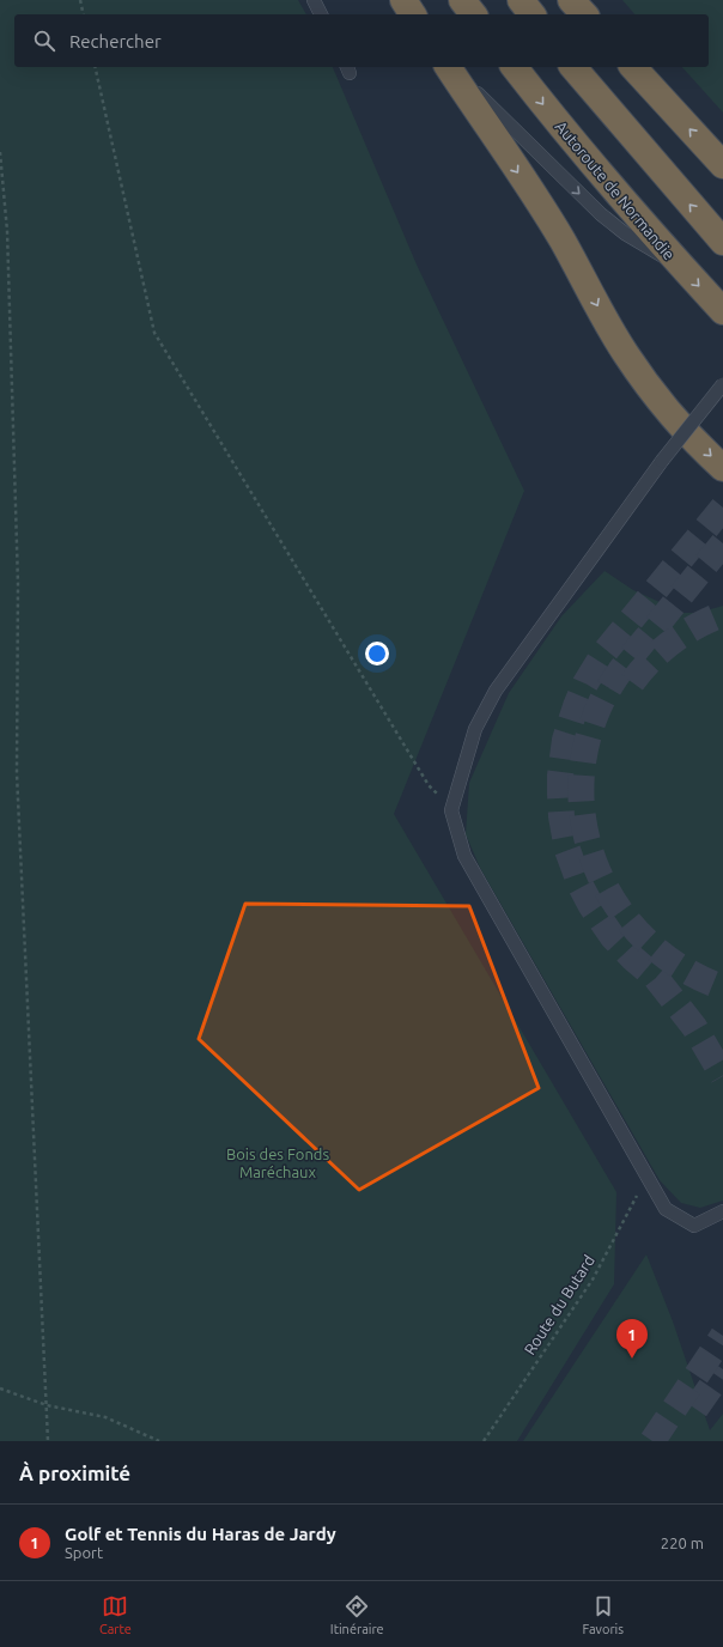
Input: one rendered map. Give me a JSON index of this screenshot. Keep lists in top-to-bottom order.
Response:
{
  "streets": {
    "highway": ["Autoroute de Normandie"],
    "path": ["Route du Butard"]
  },
  "parks": ["Bois des Fonds Maréchaux"],
  "page": {
    "search": "Rechercher",
    "pins": "1",
    "heading": "À proximité",
    "list": [
      {
        "mark": "1",
        "name": "Golf et Tennis du Haras de Jardy",
        "note": "Sport",
        "value": "220 m"
      }
    ],
    "nav": ["Carte", "Itinéraire", "Favoris"]
  }
}
